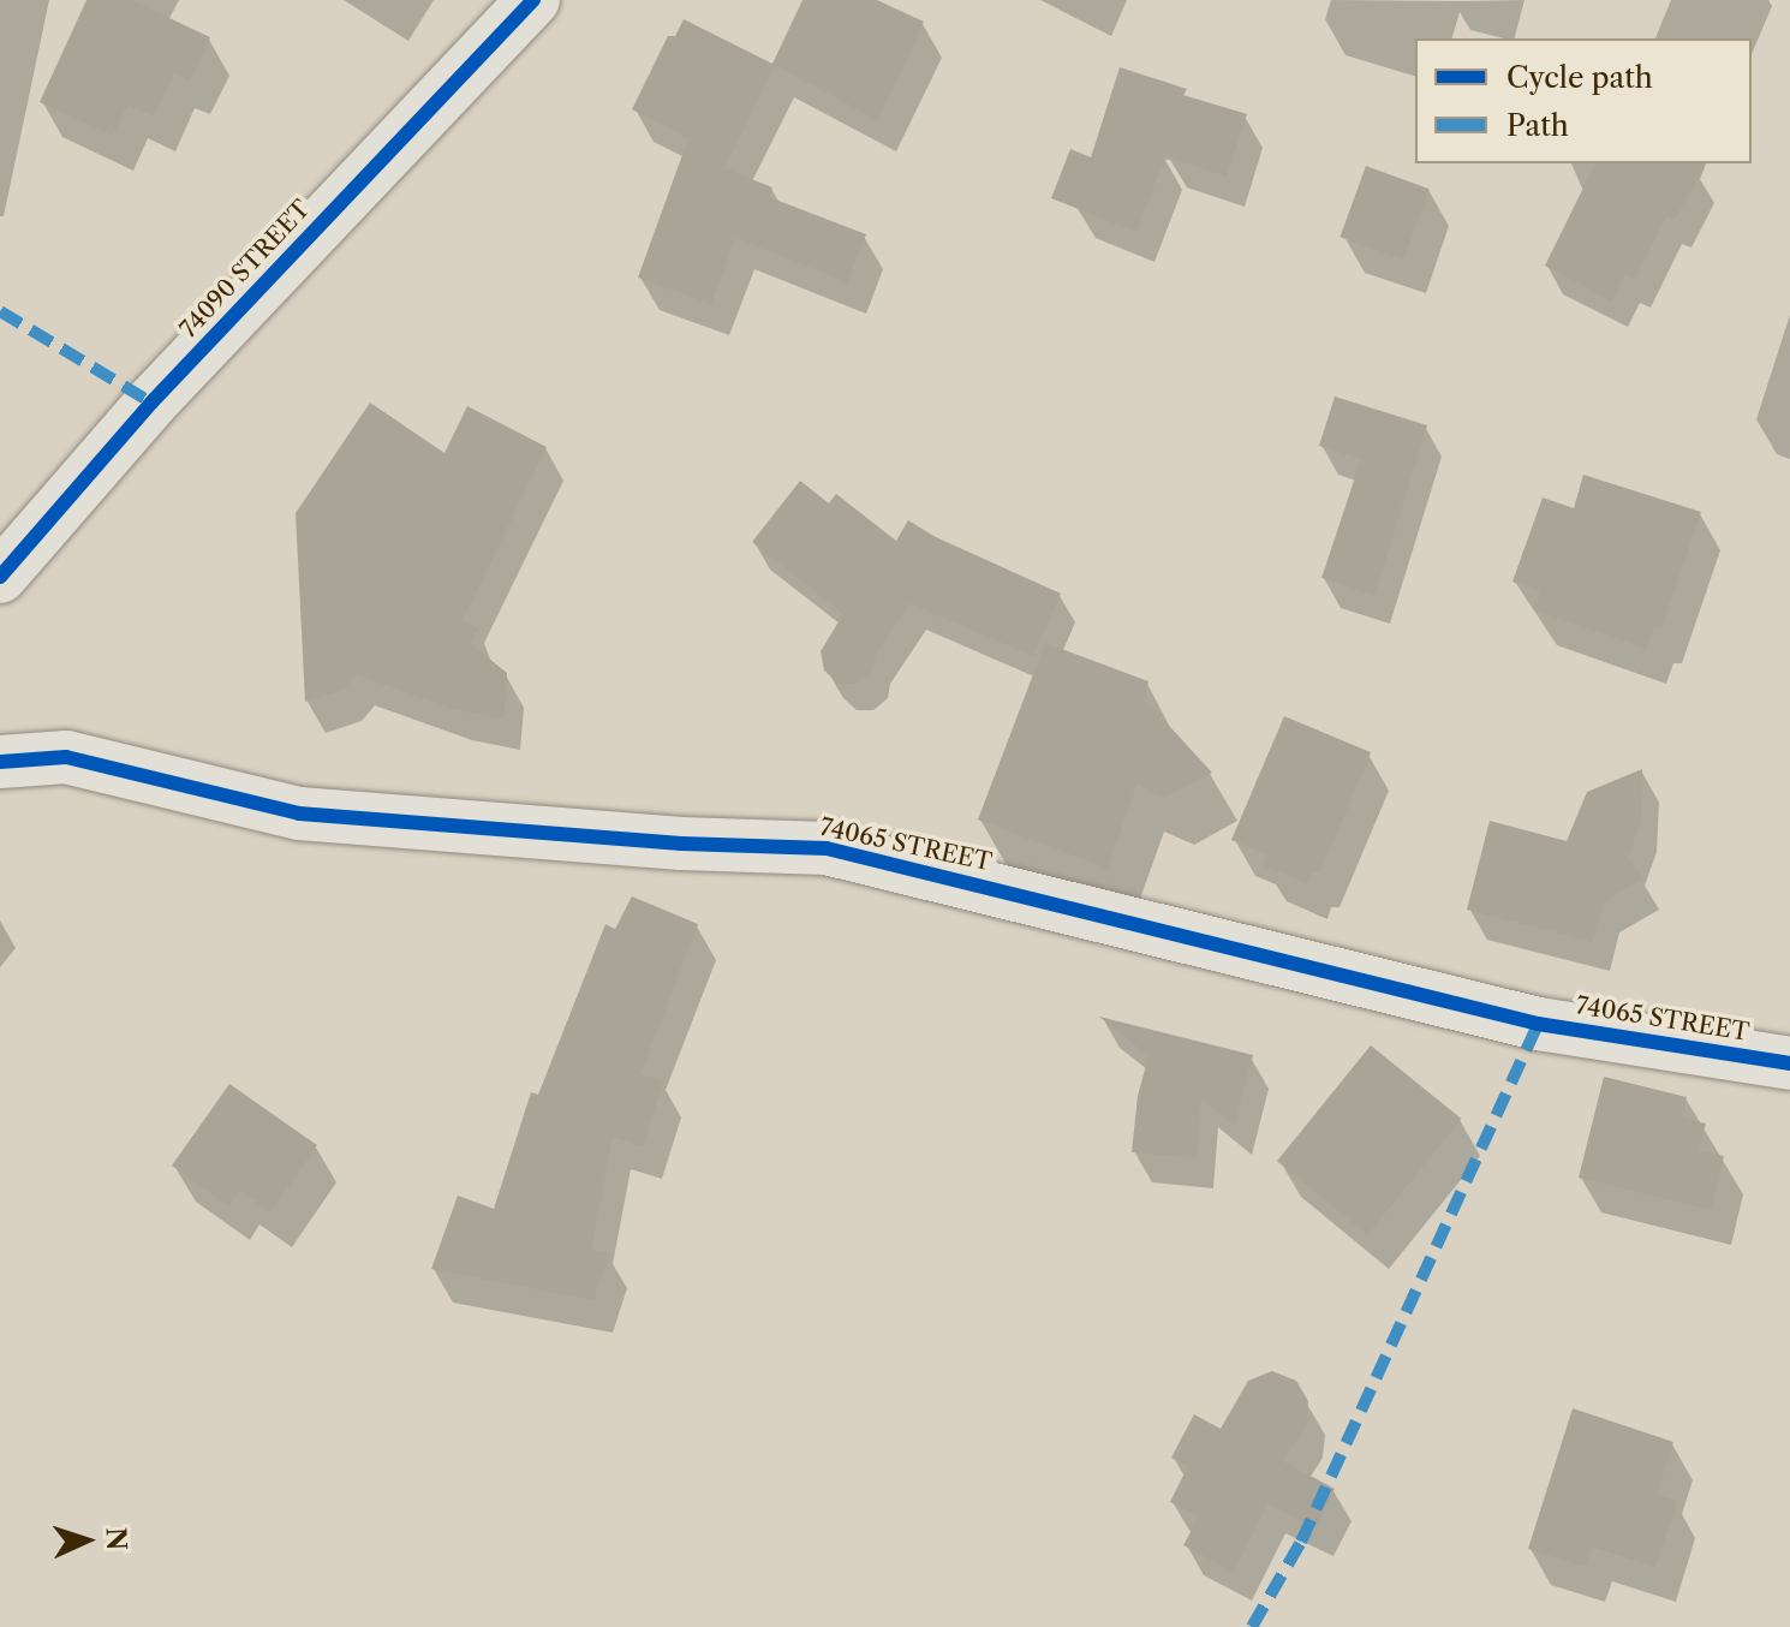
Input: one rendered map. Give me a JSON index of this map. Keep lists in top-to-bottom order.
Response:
{
  "streets": {
    "street": ["74090 STREET", "74065 STREET"]
  },
  "legend": ["Cycle path", "Path"],
  "north": "right"
}
